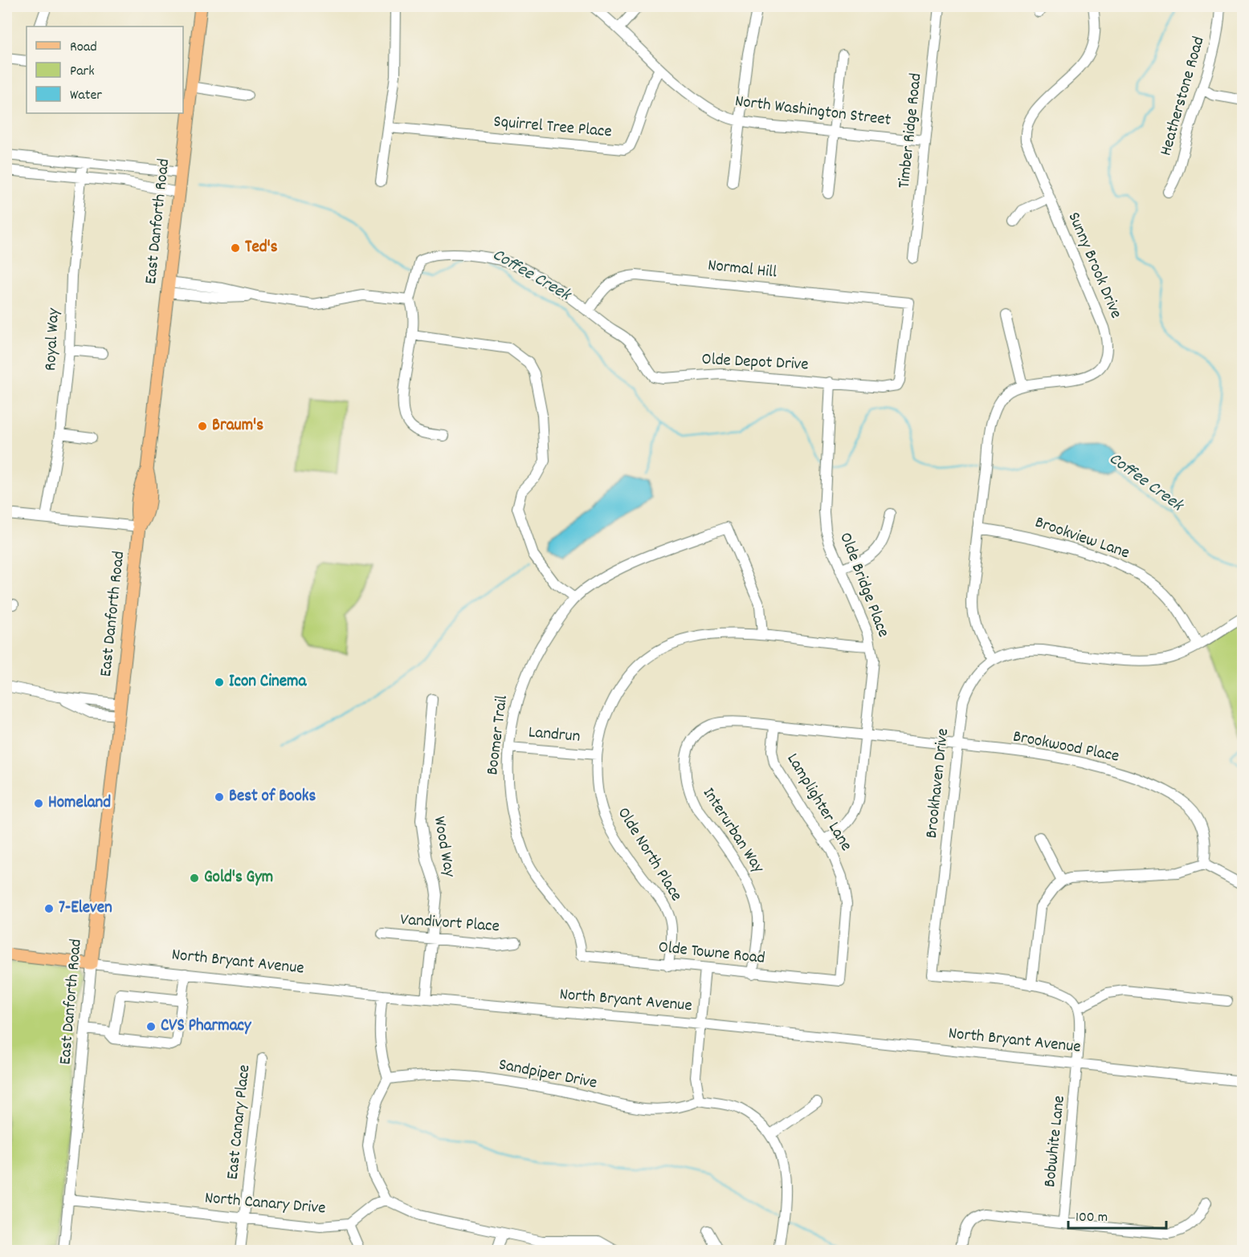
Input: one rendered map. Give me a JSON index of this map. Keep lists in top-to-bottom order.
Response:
{
  "streets": {
    "main road": ["East Danforth Road", "North Bryant Avenue"],
    "street": [
      "Heatherstone Road",
      "North Washington Street",
      "Squirrel Tree Place",
      "Timber Ridge Road",
      "Sunny Brook Drive",
      "Normal Hill",
      "Royal Way",
      "Olde Depot Drive",
      "Brookview Lane",
      "Olde Bridge Place",
      "Boomer Trail",
      "Landrun",
      "Brookwood Place",
      "Brookhaven Drive",
      "Lamplighter Lane",
      "Interurban Way",
      "Wood Way",
      "Olde North Place",
      "Vandivort Place",
      "Olde Towne Road",
      "Sandpiper Drive",
      "East Canary Place",
      "Bobwhite Lane",
      "North Canary Drive"
    ]
  },
  "crossings": [
    ["North Washington Street", "Squirrel Tree Place"],
    ["North Washington Street", "Timber Ridge Road"],
    ["East Danforth Road", "North Bryant Avenue"],
    ["East Danforth Road", "North Canary Drive"],
    ["Sunny Brook Drive", "Brookview Lane"],
    ["Sunny Brook Drive", "Brookhaven Drive"],
    ["Normal Hill", "Olde Depot Drive"],
    ["Olde Depot Drive", "Olde Bridge Place"],
    ["Brookview Lane", "Brookhaven Drive"],
    ["Olde Bridge Place", "Brookwood Place"],
    ["Olde Bridge Place", "Lamplighter Lane"],
    ["Olde Bridge Place", "Interurban Way"],
    ["Olde Bridge Place", "Olde North Place"],
    ["Boomer Trail", "Landrun"],
    ["Boomer Trail", "Olde North Place"],
    ["Boomer Trail", "Olde Towne Road"],
    ["Landrun", "Olde North Place"],
    ["Brookwood Place", "Brookhaven Drive"],
    ["Brookwood Place", "Interurban Way"],
    ["Lamplighter Lane", "Interurban Way"],
    ["Lamplighter Lane", "Olde Towne Road"],
    ["Interurban Way", "Olde Towne Road"],
    ["Wood Way", "Vandivort Place"],
    ["Wood Way", "North Bryant Avenue"],
    ["Olde North Place", "Olde Towne Road"],
    ["North Bryant Avenue", "Bobwhite Lane"],
    ["East Canary Place", "North Canary Drive"]
  ],
  "water": ["Coffee Creek"],
  "places": [
    "Ted's",
    "Braum's",
    "Icon Cinema",
    "Best of Books",
    "Homeland",
    "Gold's Gym",
    "7-Eleven",
    "CVS Pharmacy"
  ],
  "legend": ["Road", "Park", "Water"],
  "scale_bar": "100 m"
}
